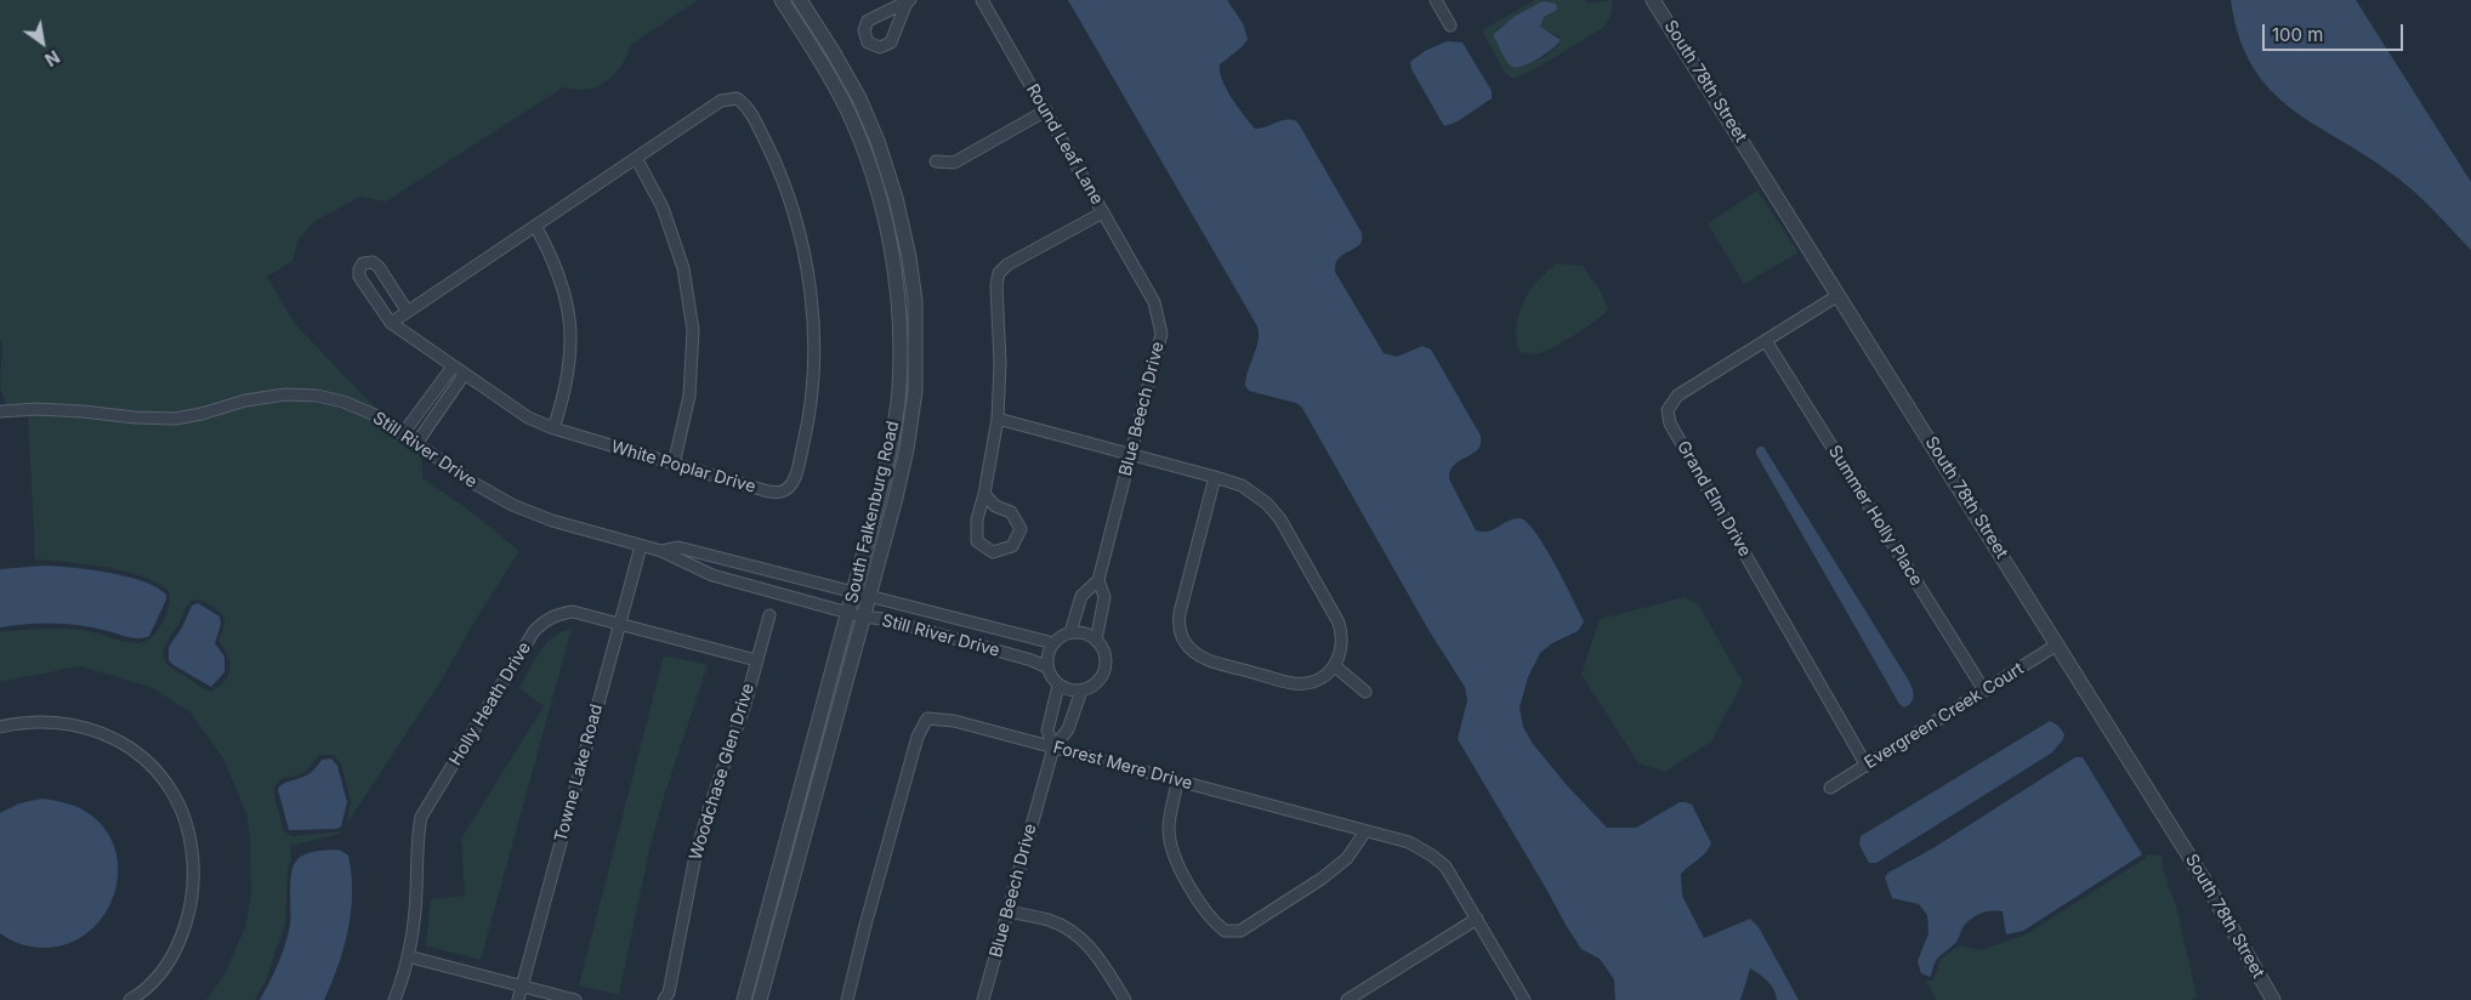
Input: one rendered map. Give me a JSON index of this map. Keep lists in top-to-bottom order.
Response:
{
  "streets": {
    "street": [
      "South 78th Street",
      "Round Leaf Lane",
      "Blue Beech Drive",
      "Still River Drive",
      "White Poplar Drive",
      "Grand Elm Drive",
      "South Falkenburg Road",
      "Summer Holly Place",
      "Holly Heath Drive",
      "Evergreen Creek Court",
      "Forest Mere Drive",
      "Woodchase Glen Drive",
      "Towne Lake Road"
    ]
  },
  "crossings": [
    ["South 78th Street", "Grand Elm Drive"],
    ["South 78th Street", "Evergreen Creek Court"],
    ["Round Leaf Lane", "Blue Beech Drive"],
    ["Blue Beech Drive", "Still River Drive"],
    ["Blue Beech Drive", "Forest Mere Drive"],
    ["Still River Drive", "South Falkenburg Road"],
    ["Still River Drive", "Towne Lake Road"],
    ["Grand Elm Drive", "Summer Holly Place"],
    ["Grand Elm Drive", "Evergreen Creek Court"],
    ["Summer Holly Place", "Evergreen Creek Court"],
    ["Holly Heath Drive", "Woodchase Glen Drive"],
    ["Holly Heath Drive", "Towne Lake Road"]
  ],
  "scale_bar": "100 m",
  "north": "bottom right"
}
